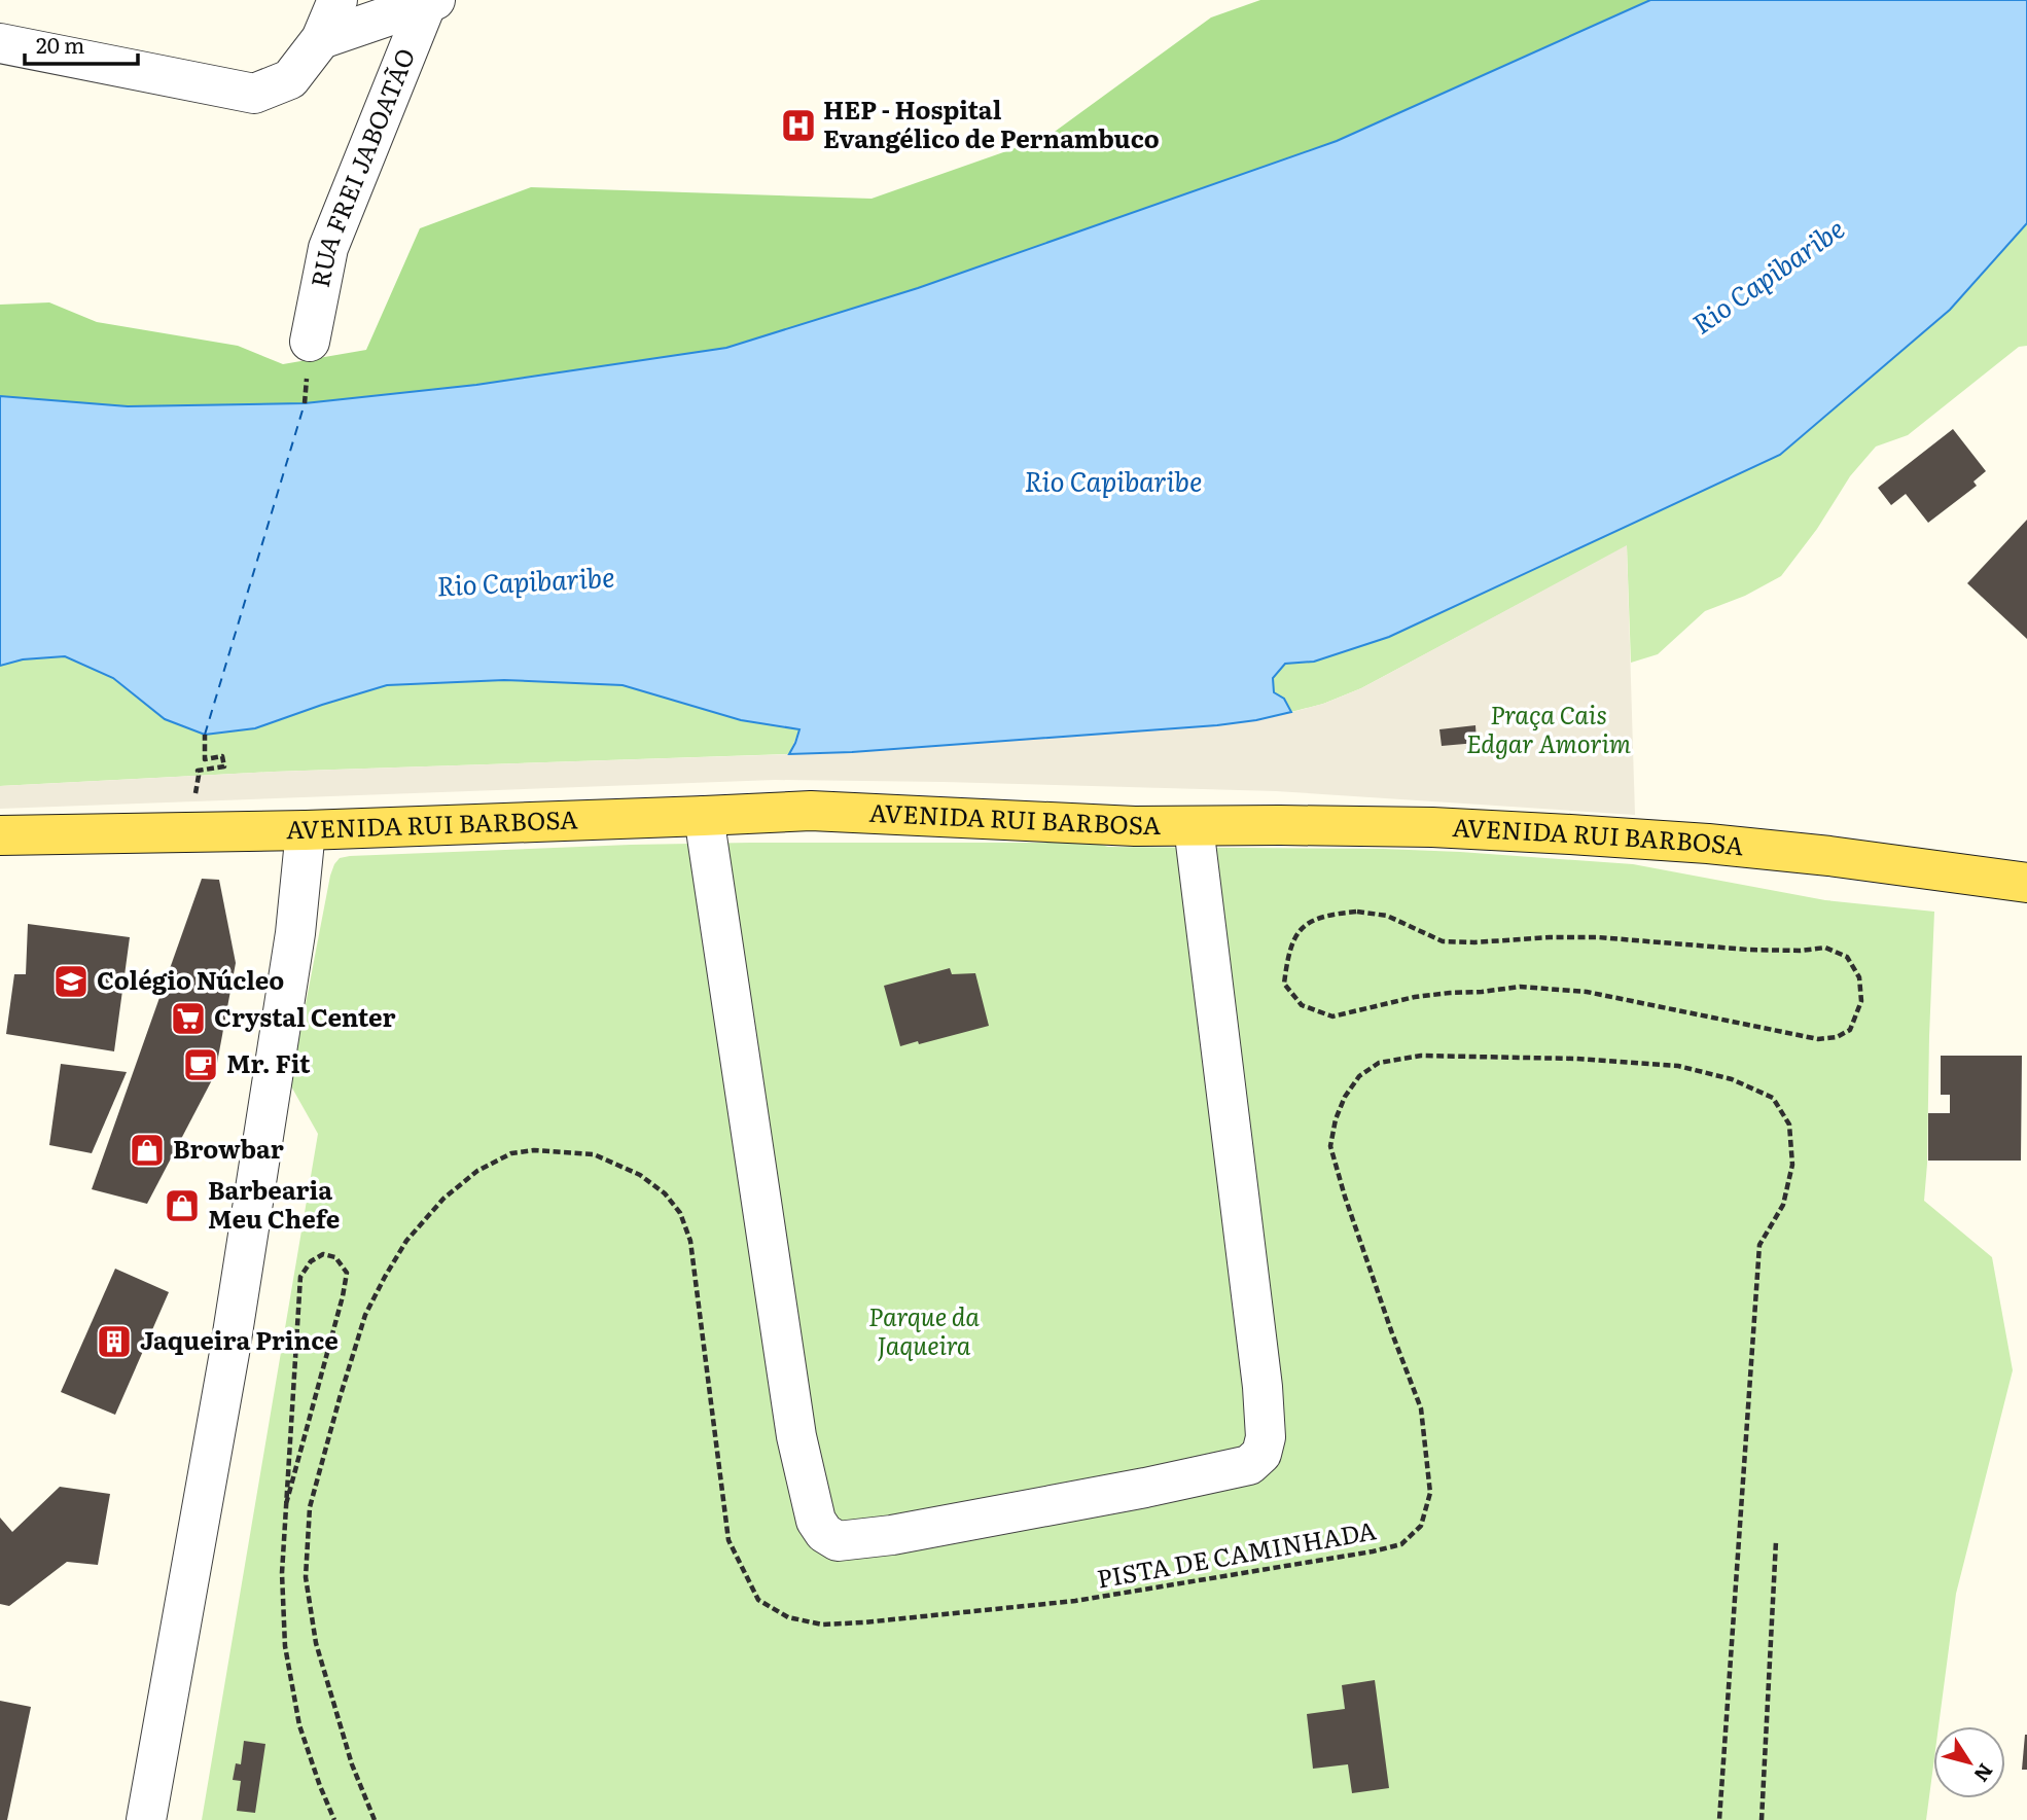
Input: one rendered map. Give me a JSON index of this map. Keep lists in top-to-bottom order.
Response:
{
  "streets": {
    "main road": ["AVENIDA RUI BARBOSA"],
    "street": ["RUA FREI JABOATÃO"],
    "path": ["PISTA DE CAMINHADA"]
  },
  "water": ["Rio Capibaribe"],
  "parks": ["Praça Cais Edgar Amorim", "Parque da Jaqueira"],
  "places": {
    "hospital": ["HEP - Hospital Evangélico de Pernambuco"],
    "school or university": ["Colégio Núcleo"],
    "supermarket": ["Crystal Center"],
    "cafe": ["Mr. Fit"],
    "shop": ["Browbar", "Barbearia Meu Chefe"],
    "building": ["Jaqueira Prince"]
  },
  "scale_bar": "20 m",
  "north": "bottom right"
}
